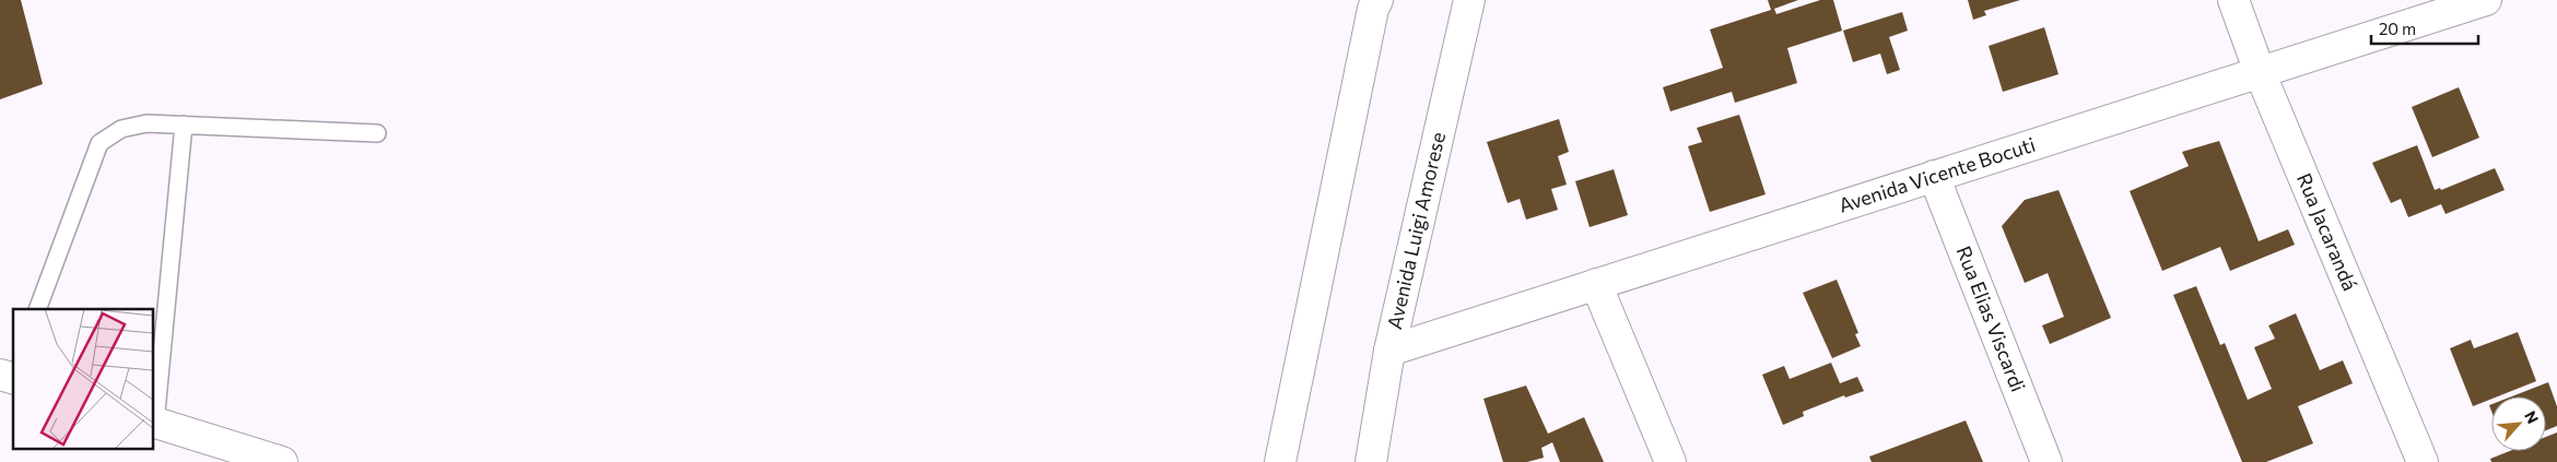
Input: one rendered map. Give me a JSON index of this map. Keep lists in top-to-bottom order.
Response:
{
  "streets": {
    "street": [
      "Avenida Vicente Bocuti",
      "Avenida Luigi Amorese",
      "Rua Jacarandá",
      "Rua Elias Viscardi"
    ]
  },
  "crossings": [
    ["Avenida Vicente Bocuti", "Avenida Luigi Amorese"],
    ["Avenida Vicente Bocuti", "Rua Jacarandá"],
    ["Avenida Vicente Bocuti", "Rua Elias Viscardi"]
  ],
  "scale_bar": "20 m",
  "north": "top right"
}
